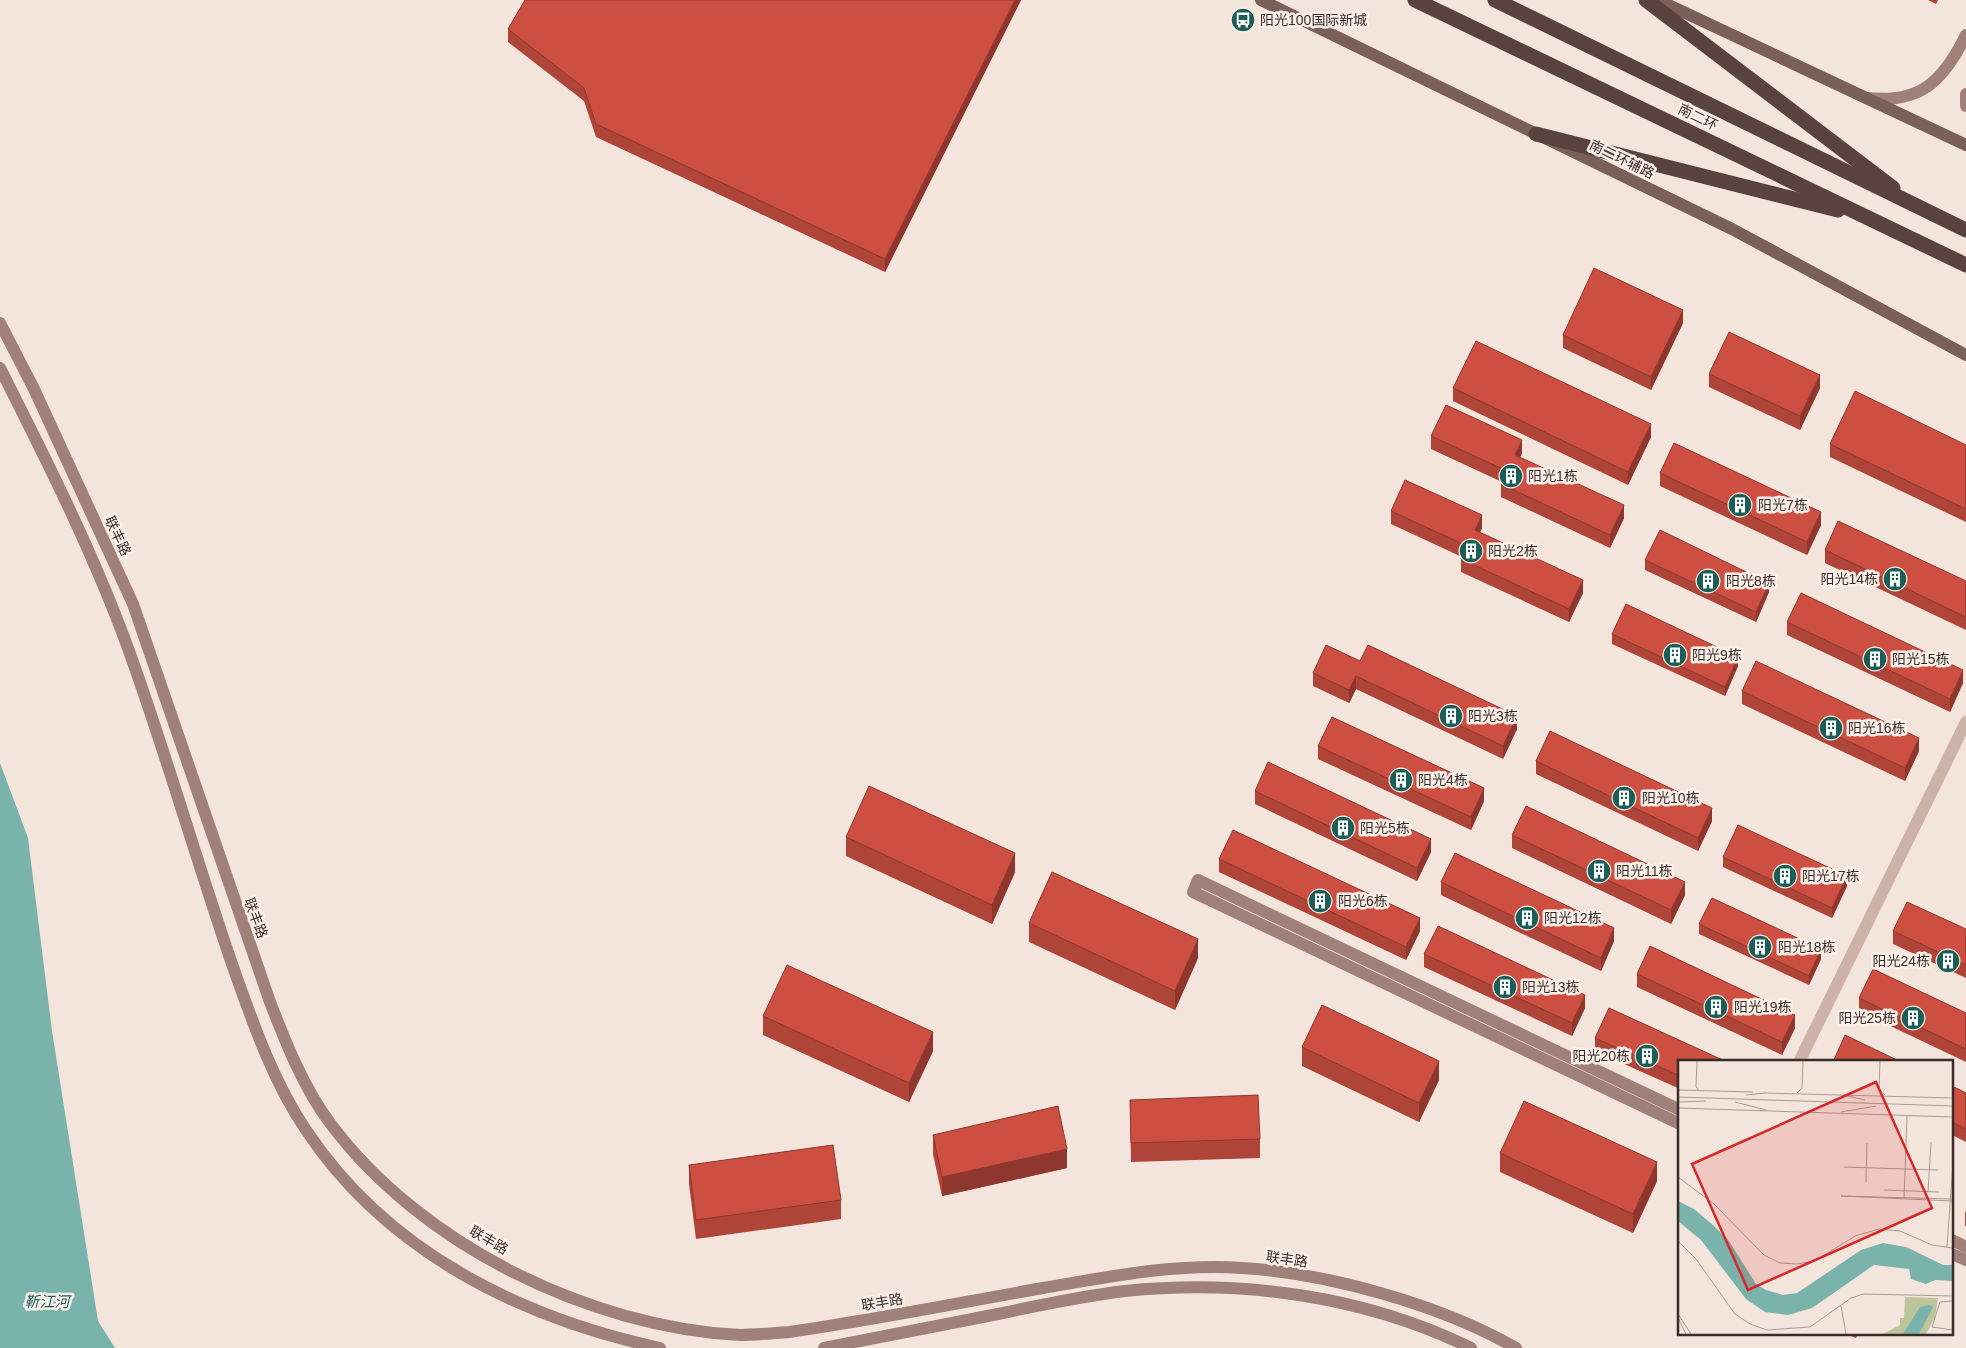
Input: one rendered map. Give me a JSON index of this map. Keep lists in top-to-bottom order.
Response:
{
  "streets": {
    "highway": ["南二环"],
    "main road": ["南二环辅路", "联丰路"]
  },
  "water": ["靳江河"],
  "places": {
    "bus stop": ["阳光100国际新城"],
    "building": [
      "阳光1栋",
      "阳光7栋",
      "阳光2栋",
      "阳光14栋",
      "阳光8栋",
      "阳光9栋",
      "阳光15栋",
      "阳光3栋",
      "阳光16栋",
      "阳光4栋",
      "阳光10栋",
      "阳光5栋",
      "阳光11栋",
      "阳光17栋",
      "阳光6栋",
      "阳光12栋",
      "阳光18栋",
      "阳光24栋",
      "阳光13栋",
      "阳光19栋",
      "阳光25栋",
      "阳光20栋"
    ]
  }
}
